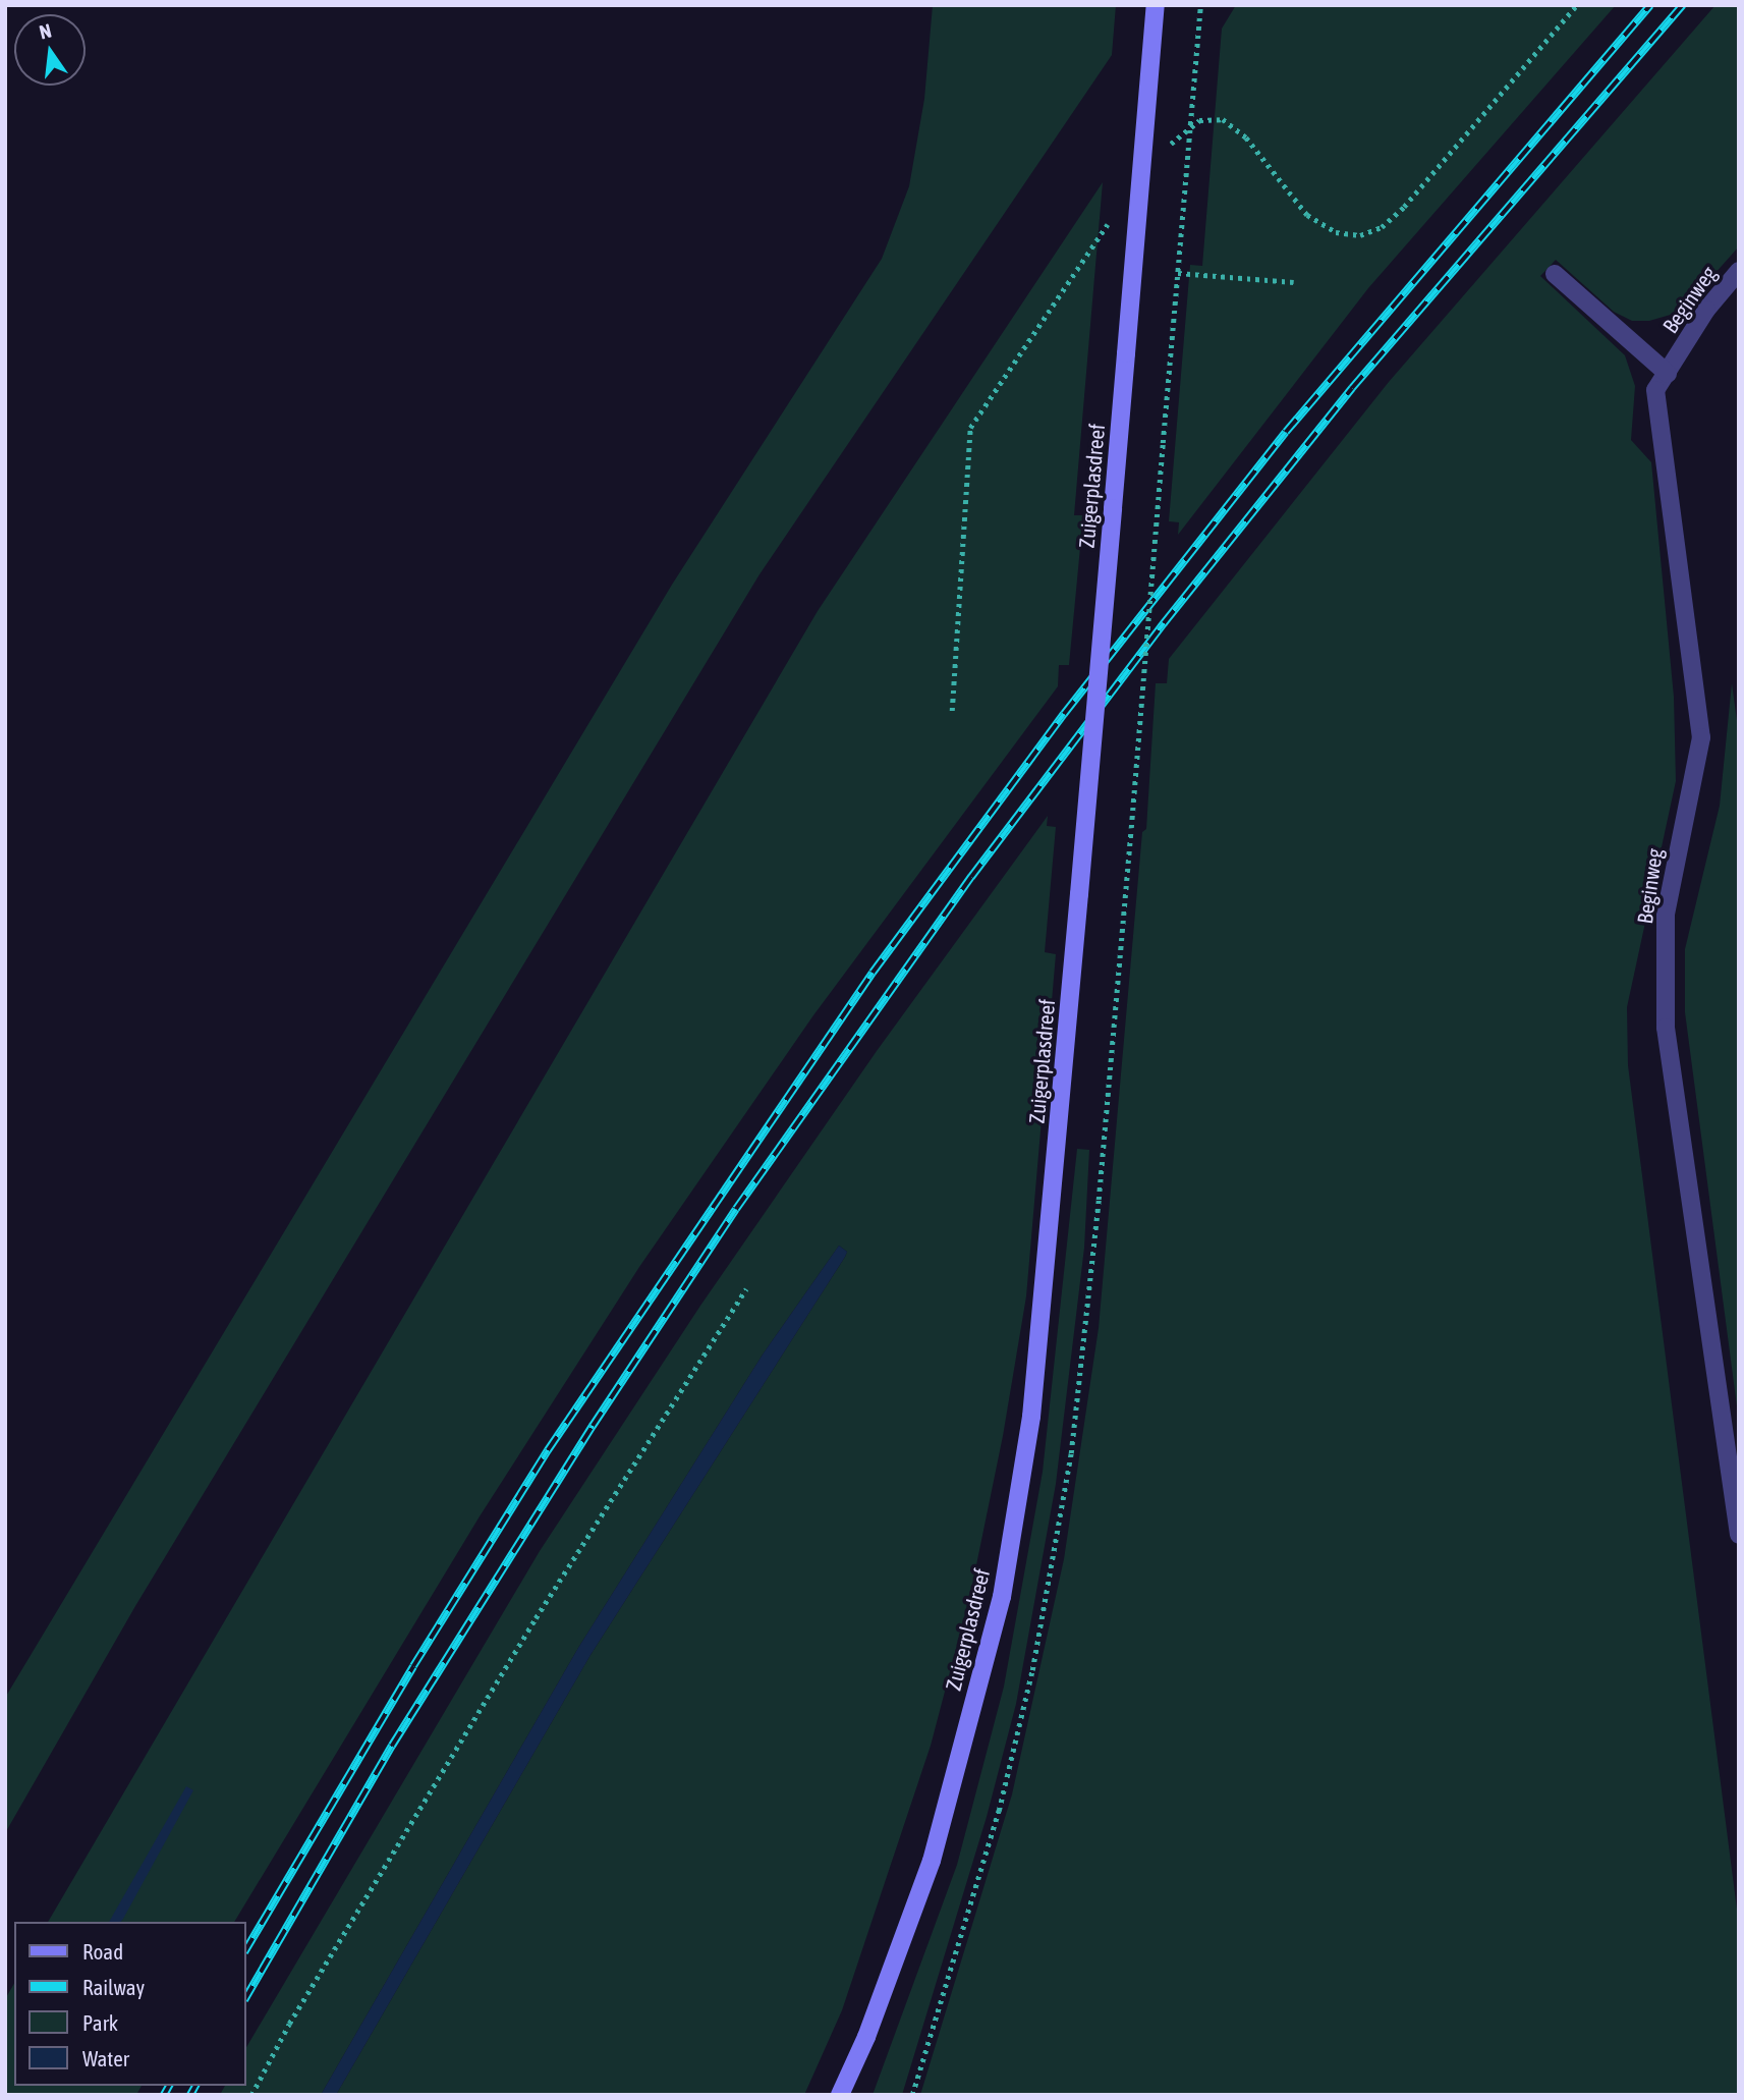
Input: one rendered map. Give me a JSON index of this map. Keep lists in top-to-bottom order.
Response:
{
  "streets": {
    "main road": ["Zuigerplasdreef"],
    "lane": ["Beginweg"]
  },
  "legend": [
    "Road",
    "Railway",
    "Park",
    "Water"
  ],
  "north": "top"
}
